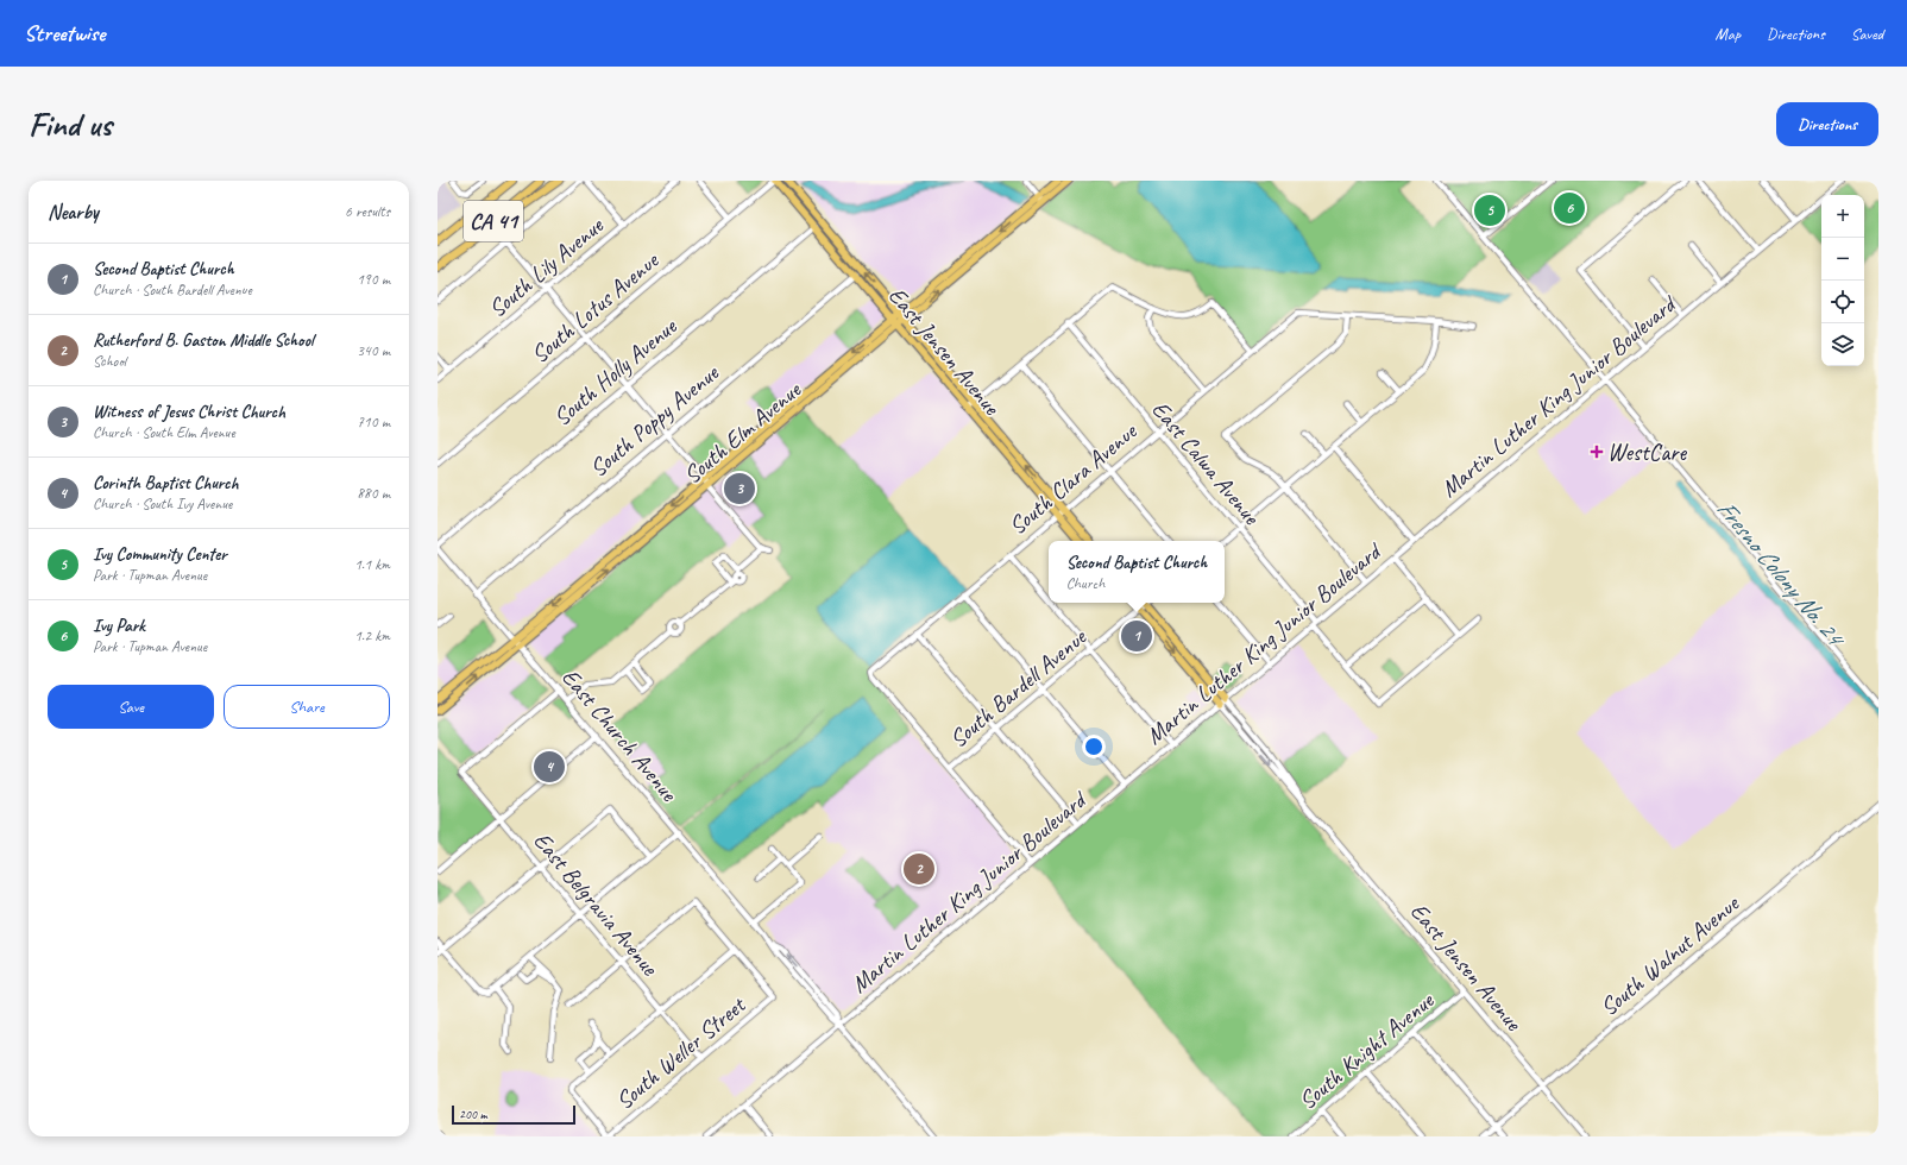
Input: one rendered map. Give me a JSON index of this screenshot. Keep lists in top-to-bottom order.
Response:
{
  "streets": {
    "highway": ["CA 41"],
    "main road": ["East Jensen Avenue", "South Elm Avenue"],
    "street": [
      "South Lily Avenue",
      "South Lotus Avenue",
      "South Holly Avenue",
      "Martin Luther King Junior Boulevard",
      "South Poppy Avenue",
      "East Calwa Avenue",
      "South Clara Avenue",
      "South Bardell Avenue",
      "East Church Avenue",
      "East Belgravia Avenue",
      "South Walnut Avenue",
      "South Knight Avenue",
      "South Weller Street"
    ]
  },
  "crossings": [
    ["South Lotus Avenue", "East Jensen Avenue"],
    ["East Jensen Avenue", "South Holly Avenue"],
    ["East Jensen Avenue", "Martin Luther King Junior Boulevard"],
    ["East Jensen Avenue", "South Poppy Avenue"],
    ["East Jensen Avenue", "South Elm Avenue"],
    ["East Jensen Avenue", "South Clara Avenue"],
    ["East Jensen Avenue", "South Bardell Avenue"],
    ["East Jensen Avenue", "South Walnut Avenue"],
    ["East Jensen Avenue", "South Knight Avenue"],
    ["Martin Luther King Junior Boulevard", "East Calwa Avenue"],
    ["Martin Luther King Junior Boulevard", "East Church Avenue"],
    ["South Poppy Avenue", "East Church Avenue"],
    ["South Elm Avenue", "East Church Avenue"],
    ["East Calwa Avenue", "South Clara Avenue"],
    ["South Clara Avenue", "South Bardell Avenue"],
    ["East Church Avenue", "East Belgravia Avenue"],
    ["East Belgravia Avenue", "South Weller Street"]
  ],
  "water": ["Fresno Colony No. 24"],
  "places": {
    "health": ["WestCare"]
  },
  "scale_bar": "200 m",
  "page": {
    "header": "Streetwise",
    "nav": ["Map", "Directions", "Saved"],
    "buttons": [
      "Directions",
      ["Save", "Share"]
    ],
    "title": "Find us",
    "heading": ["Nearby", "6 results"],
    "pins": [
      "6",
      "5",
      "3",
      "1",
      "4",
      "2"
    ],
    "map_buttons": ["+", "−"],
    "list": [
      {
        "mark": "1",
        "name": "Second Baptist Church",
        "note": "Church · South Bardell Avenue",
        "value": "190 m"
      },
      {
        "mark": "2",
        "name": "Rutherford B. Gaston Middle School",
        "note": "School",
        "value": "340 m"
      },
      {
        "mark": "3",
        "name": "Witness of Jesus Christ Church",
        "note": "Church · South Elm Avenue",
        "value": "710 m"
      },
      {
        "mark": "4",
        "name": "Corinth Baptist Church",
        "note": "Church · South Ivy Avenue",
        "value": "880 m"
      },
      {
        "mark": "5",
        "name": "Ivy Community Center",
        "note": "Park · Tupman Avenue",
        "value": "1.1 km"
      },
      {
        "mark": "6",
        "name": "Ivy Park",
        "note": "Park · Tupman Avenue",
        "value": "1.2 km"
      }
    ],
    "popup": ["Second Baptist Church", "Church"],
    "scale": "200 m"
  }
}
